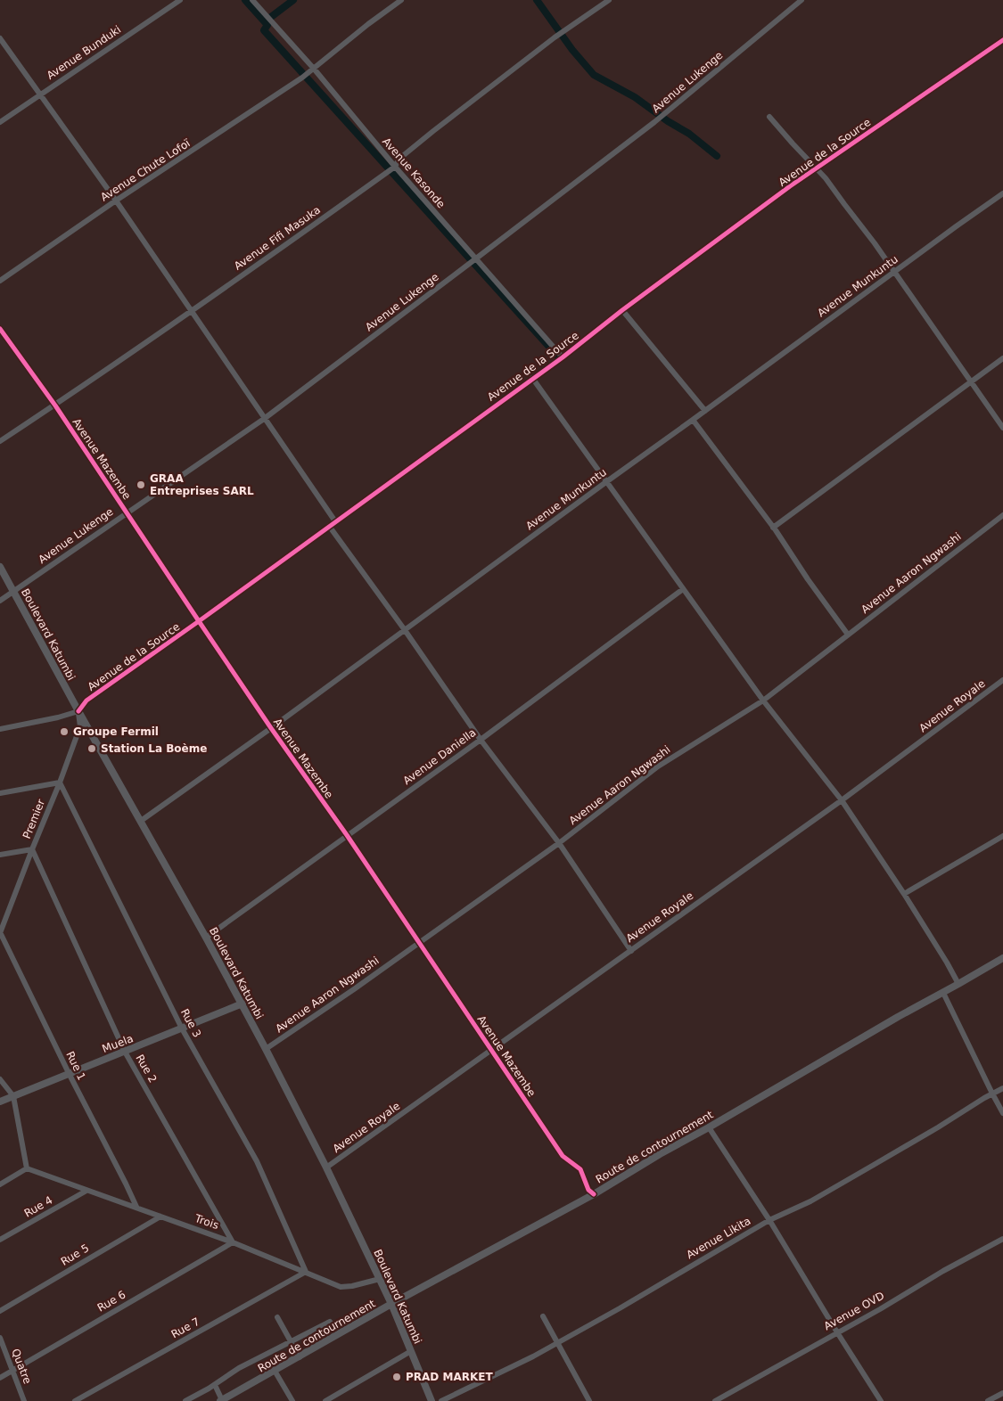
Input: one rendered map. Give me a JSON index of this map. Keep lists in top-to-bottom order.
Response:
{
  "streets": {
    "street": [
      "Avenue Bunduki",
      "Avenue Lukenge",
      "Avenue de la Source",
      "Avenue Chute Lofoï",
      "Avenue Kasonde",
      "Avenue Fifi Masuka",
      "Avenue Munkuntu",
      "Avenue Mazembe",
      "Avenue Aaron Ngwashi",
      "Boulevard Katumbi",
      "Avenue Royale",
      "Avenue Daniella",
      "Premier",
      "Rue 3",
      "Muela",
      "Rue 1",
      "Rue 2",
      "Route de contournement",
      "Rue 4",
      "Trois",
      "Avenue Likita",
      "Rue 5",
      "Rue 6",
      "Avenue OVD",
      "Rue 7",
      "Quatre"
    ]
  },
  "crossings": [
    ["Avenue Lukenge", "Avenue Kasonde"],
    ["Avenue Lukenge", "Avenue Mazembe"],
    ["Avenue Lukenge", "Boulevard Katumbi"],
    ["Avenue de la Source", "Avenue Kasonde"],
    ["Avenue de la Source", "Avenue Munkuntu"],
    ["Avenue de la Source", "Avenue Mazembe"],
    ["Avenue de la Source", "Boulevard Katumbi"],
    ["Avenue de la Source", "Premier"],
    ["Avenue Chute Lofoï", "Avenue Kasonde"],
    ["Avenue Kasonde", "Avenue Fifi Masuka"],
    ["Avenue Fifi Masuka", "Avenue Mazembe"],
    ["Avenue Munkuntu", "Avenue Mazembe"],
    ["Avenue Munkuntu", "Boulevard Katumbi"],
    ["Avenue Mazembe", "Avenue Aaron Ngwashi"],
    ["Avenue Mazembe", "Avenue Royale"],
    ["Avenue Mazembe", "Avenue Daniella"],
    ["Avenue Mazembe", "Route de contournement"],
    ["Avenue Aaron Ngwashi", "Boulevard Katumbi"],
    ["Boulevard Katumbi", "Avenue Royale"],
    ["Boulevard Katumbi", "Avenue Daniella"],
    ["Boulevard Katumbi", "Premier"],
    ["Boulevard Katumbi", "Muela"],
    ["Boulevard Katumbi", "Route de contournement"],
    ["Boulevard Katumbi", "Trois"],
    ["Premier", "Rue 3"],
    ["Premier", "Rue 1"],
    ["Premier", "Rue 2"],
    ["Rue 3", "Muela"],
    ["Rue 3", "Trois"],
    ["Rue 3", "Rue 7"],
    ["Muela", "Rue 1"],
    ["Muela", "Rue 2"],
    ["Rue 1", "Trois"],
    ["Rue 2", "Trois"],
    ["Rue 2", "Rue 6"],
    ["Rue 4", "Trois"],
    ["Trois", "Rue 5"],
    ["Trois", "Rue 6"],
    ["Trois", "Rue 7"],
    ["Rue 6", "Quatre"]
  ],
  "places": [
    "GRAA Entreprises SARL",
    "Groupe Fermil",
    "Station La Boème",
    "PRAD MARKET"
  ]
}
